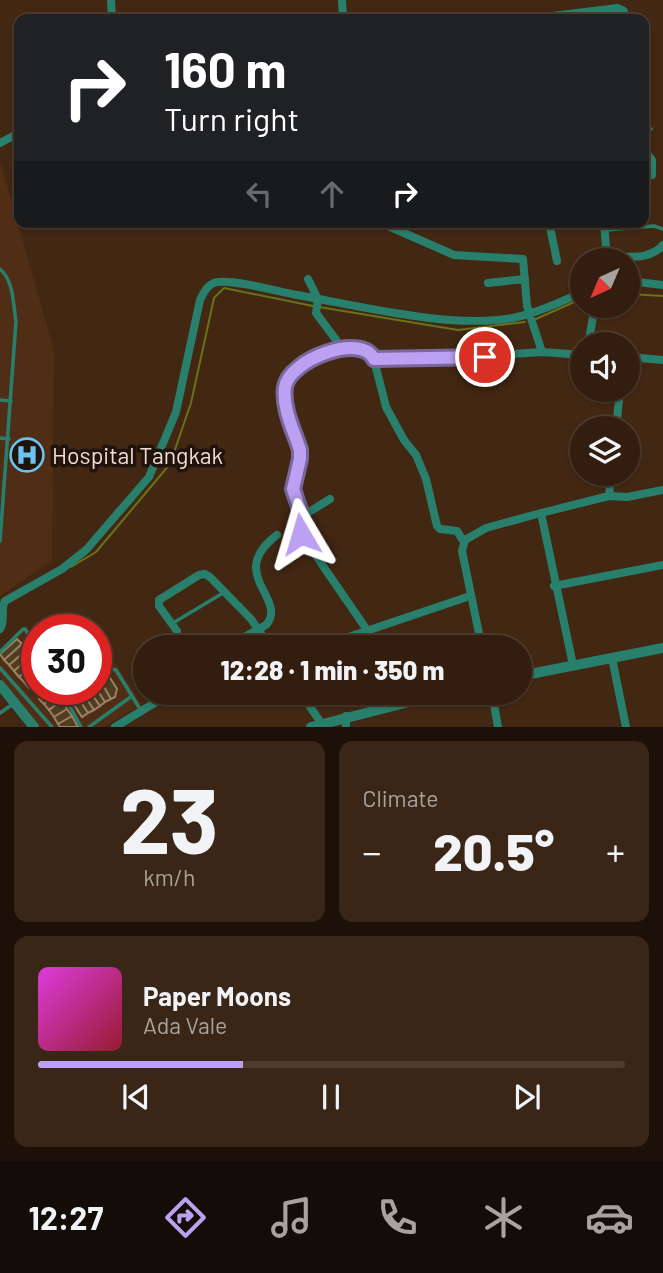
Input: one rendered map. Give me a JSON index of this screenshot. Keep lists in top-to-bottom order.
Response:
{
  "places": {
    "hospital": ["Hospital Tangkak"]
  },
  "north": "bottom left",
  "page": {
    "turn": ["160 m", "Turn right"],
    "limit": "30",
    "trip": "12:28 · 1 min · 350 m",
    "tile": [
      ["23", "km/h"],
      "Climate"
    ],
    "heat": ["−", "20.5°", "+"],
    "song": ["Paper Moons", "Ada Vale"],
    "tabs": "12:27"
  }
}
